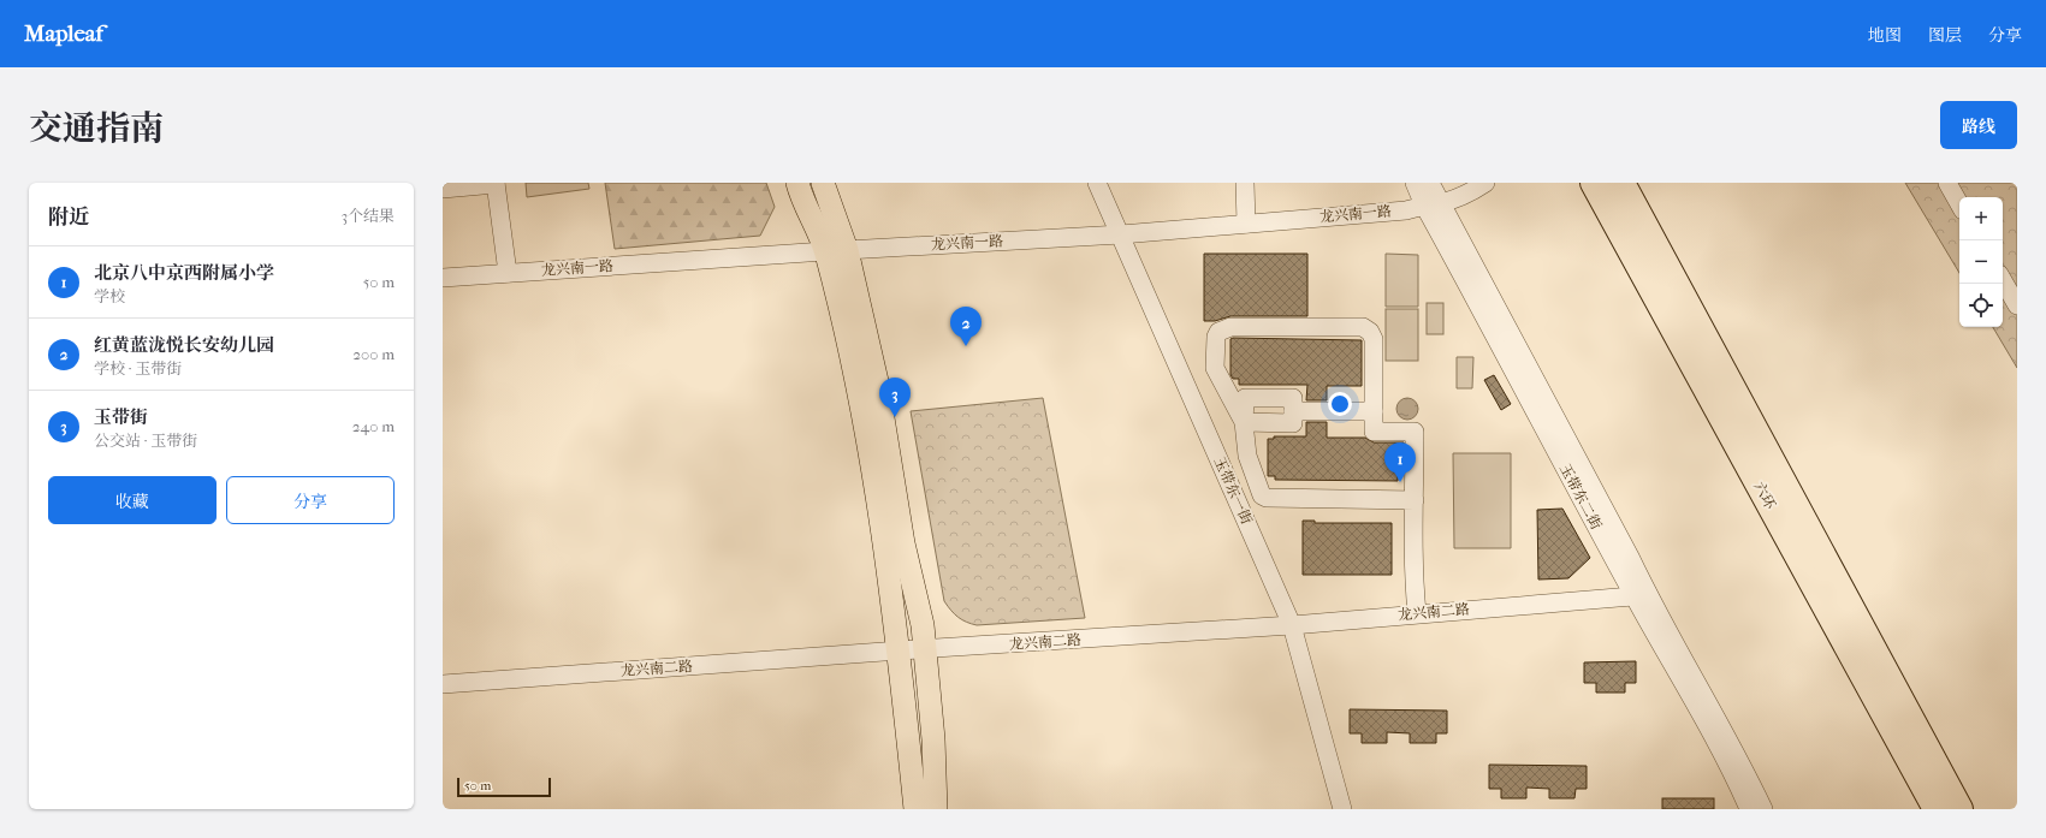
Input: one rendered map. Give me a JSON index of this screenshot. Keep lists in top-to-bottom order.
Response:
{
  "streets": {
    "highway": ["六环"],
    "street": [
      "龙兴南一路",
      "玉带东一街",
      "玉带东二街",
      "龙兴南二路"
    ]
  },
  "crossings": [
    ["龙兴南一路", "玉带东一街"],
    ["龙兴南一路", "玉带东二街"],
    ["玉带东一街", "龙兴南二路"],
    ["玉带东二街", "龙兴南二路"]
  ],
  "scale_bar": "50 m",
  "page": {
    "header": "Mapleaf",
    "nav": ["地图", "图层", "分享"],
    "title": "交通指南",
    "buttons": [
      "路线",
      ["收藏", "分享"]
    ],
    "heading": ["附近", "3个结果"],
    "map_buttons": ["+", "−"],
    "list": [
      {
        "mark": "1",
        "name": "北京八中京西附属小学",
        "note": "学校",
        "value": "50 m"
      },
      {
        "mark": "2",
        "name": "红黄蓝泷悦长安幼儿园",
        "note": "学校 · 玉带街",
        "value": "200 m"
      },
      {
        "mark": "3",
        "name": "玉带街",
        "note": "公交站 · 玉带街",
        "value": "240 m"
      }
    ],
    "pins": ["2", "3", "1"],
    "scale": "50 m"
  }
}
